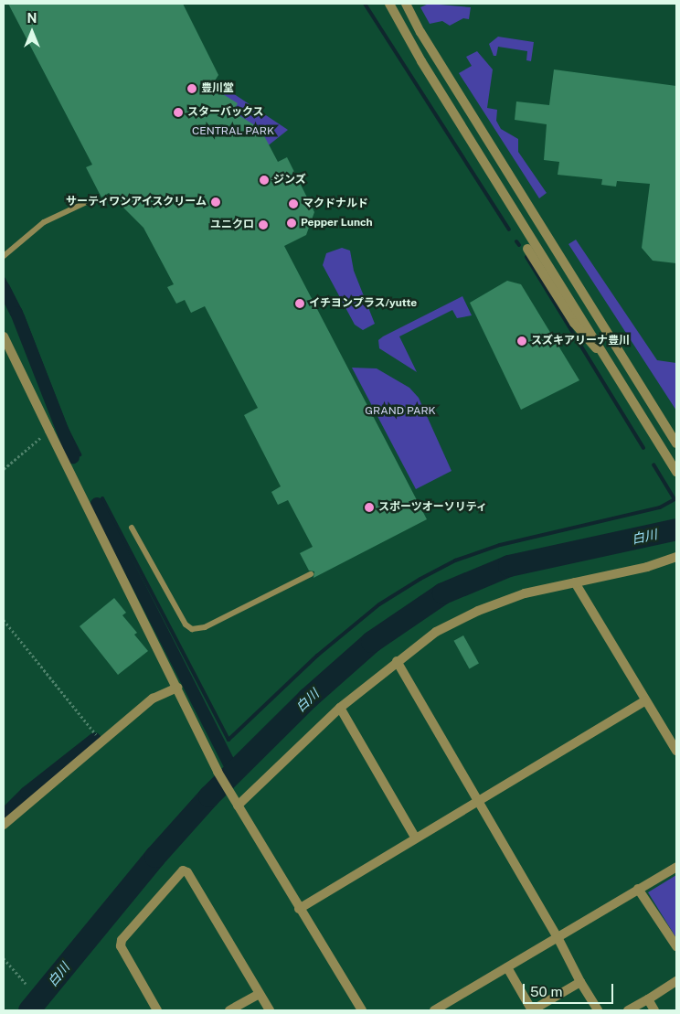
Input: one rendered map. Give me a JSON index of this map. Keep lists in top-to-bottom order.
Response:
{
  "water": ["白川"],
  "parks": ["CENTRAL PARK", "GRAND PARK"],
  "places": [
    "豊川堂",
    "スターバックス",
    "ジンズ",
    "サーティワンアイスクリーム",
    "マクドナルド",
    "Pepper Lunch",
    "ユニクロ",
    "イチヨンプラス/yutte",
    "スズキアリーナ豊川",
    "スポーツオーソリティ"
  ],
  "scale_bar": "50 m",
  "north": "top"
}
